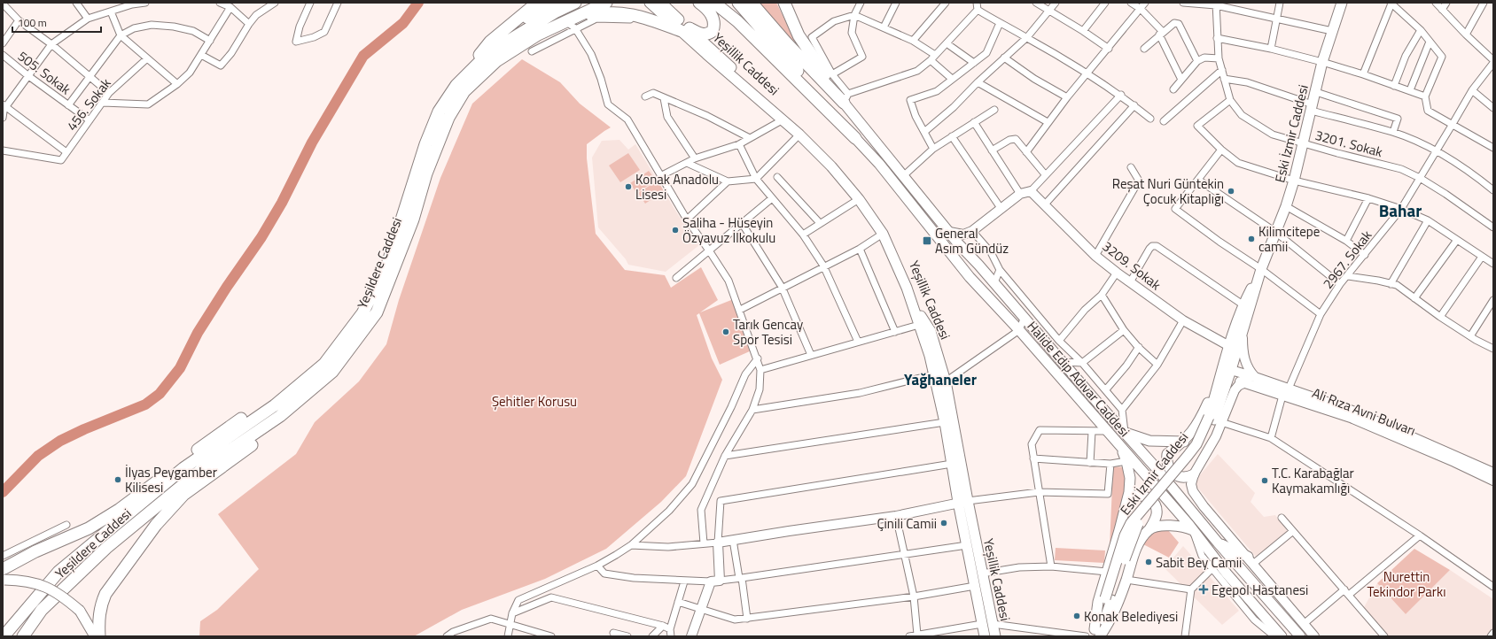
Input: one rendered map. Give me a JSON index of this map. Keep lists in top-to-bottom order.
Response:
{
  "streets": {
    "highway": ["Yeşildere Caddesi"],
    "main road": [
      "Yeşillik Caddesi",
      "Eski İzmir Caddesi",
      "3209. Sokak",
      "Halide Edip Adıvar Caddesi",
      "Ali Rıza Avni Bulvarı"
    ],
    "street": [
      "505. Sokak",
      "456. Sokak",
      "3201. Sokak",
      "2967. Sokak"
    ]
  },
  "crossings": [
    ["505. Sokak", "456. Sokak"],
    ["Eski İzmir Caddesi", "3201. Sokak"],
    ["Eski İzmir Caddesi", "3209. Sokak"],
    ["Eski İzmir Caddesi", "Ali Rıza Avni Bulvarı"],
    ["3201. Sokak", "2967. Sokak"],
    ["2967. Sokak", "Ali Rıza Avni Bulvarı"]
  ],
  "districts": ["Bahar", "Yağhaneler"],
  "parks": ["Şehitler Korusu", "Nurettin Tekindor Parkı"],
  "places": {
    "other": [
      "Konak Anadolu Lisesi",
      "Reşat Nuri Güntekin Çocuk Kitaplığı",
      "Saliha - Hüseyin Özyavuz İlkokulu",
      "Kilimcitepe camii",
      "Tarık Gencay Spor Tesisi",
      "İlyas Peygamber Kilisesi",
      "T.C. Karabağlar Kaymakamlığı",
      "Çinili Camii",
      "Sabit Bey Camii",
      "Konak Belediyesi"
    ],
    "transit": ["General Asım Gündüz"],
    "health": ["Egepol Hastanesi"]
  },
  "scale_bar": "100 m"
}
